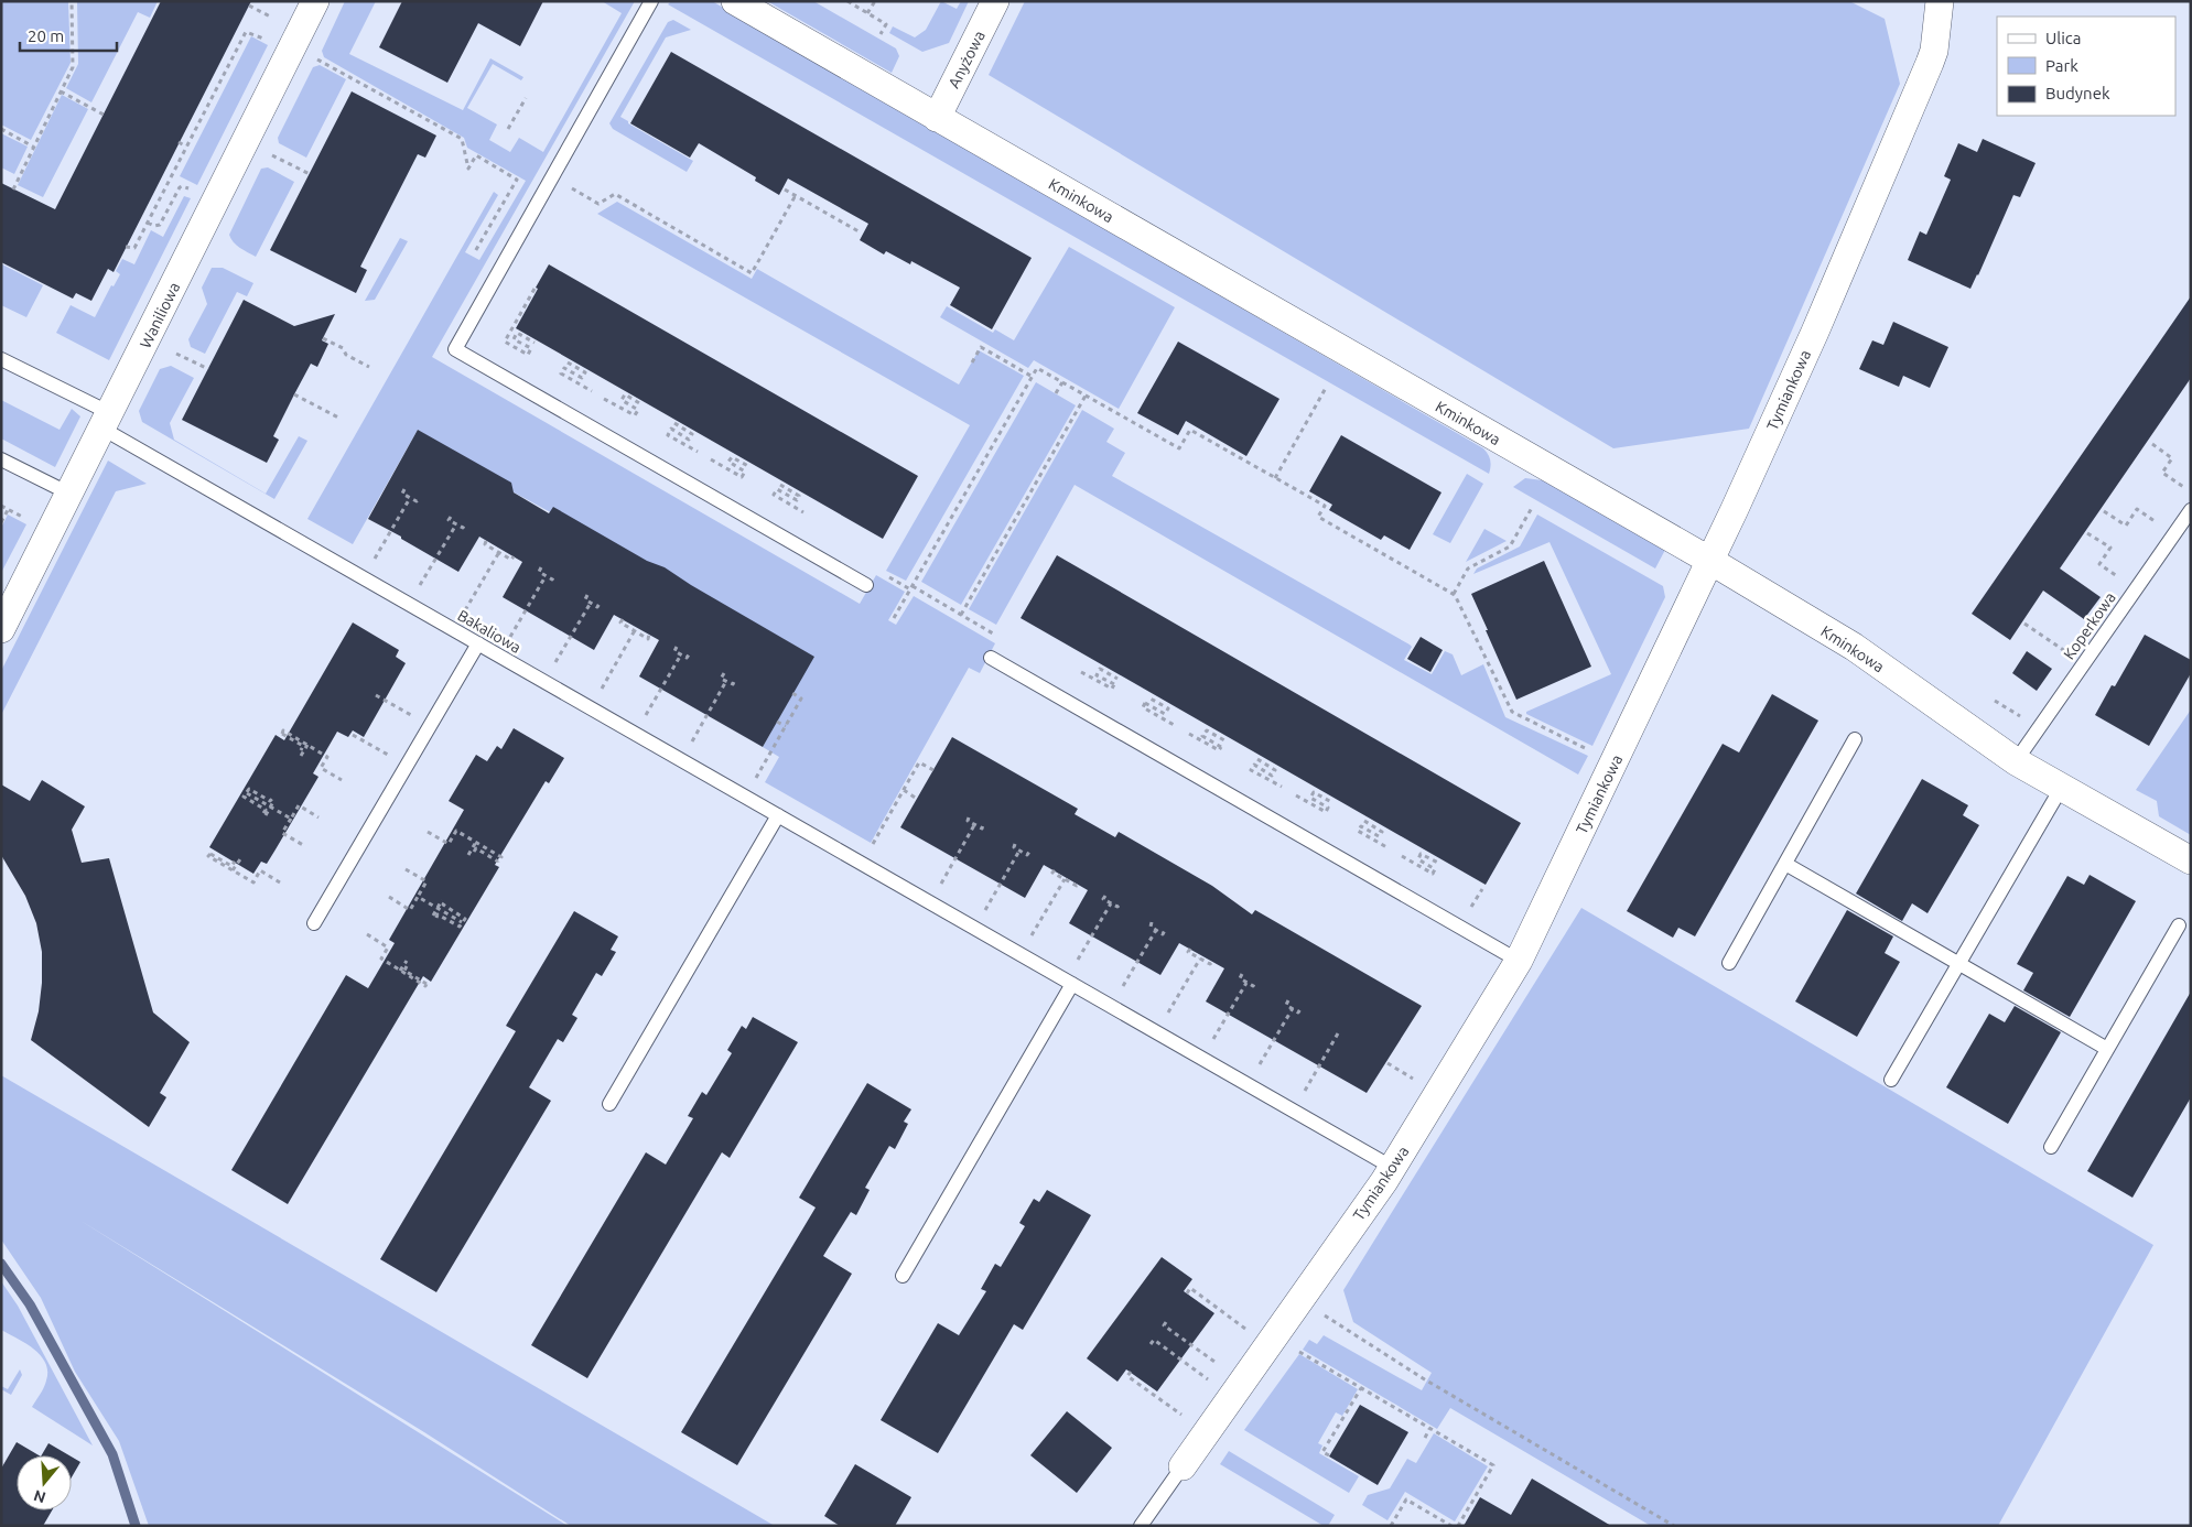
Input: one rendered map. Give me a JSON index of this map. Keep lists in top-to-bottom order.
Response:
{
  "streets": {
    "street": [
      "Anyżowa",
      "Kminkowa",
      "Waniliowa",
      "Tymiankowa"
    ],
    "lane": ["Koperkowa", "Bakaliowa"]
  },
  "crossings": [
    ["Anyżowa", "Kminkowa"],
    ["Kminkowa", "Tymiankowa"],
    ["Kminkowa", "Koperkowa"],
    ["Waniliowa", "Bakaliowa"],
    ["Tymiankowa", "Bakaliowa"]
  ],
  "legend": ["Ulica", "Park", "Budynek"],
  "scale_bar": "20 m",
  "north": "bottom"
}
